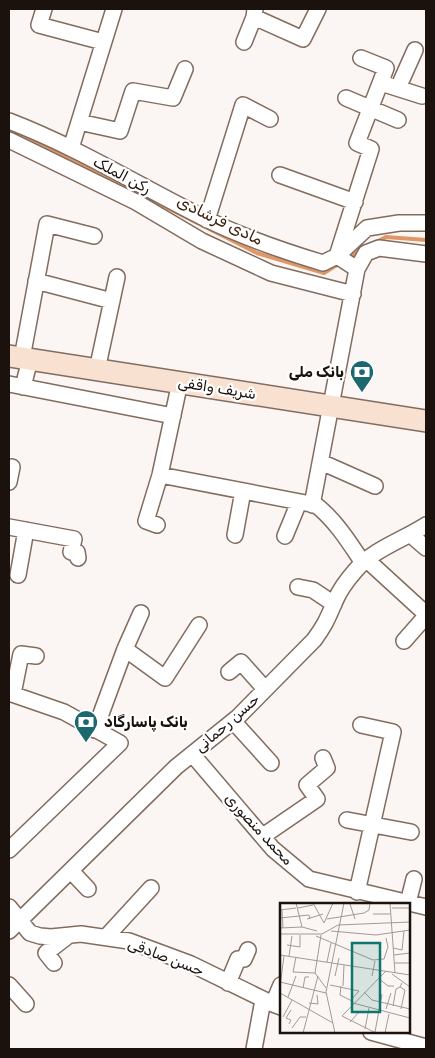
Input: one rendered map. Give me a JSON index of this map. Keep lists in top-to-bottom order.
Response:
{
  "streets": {
    "main road": ["شریف واقفی"],
    "street": [
      "رکن الملک",
      "حسن رحمانی",
      "محمد منصوری",
      "حسن صادقی"
    ]
  },
  "crossings": [
    ["حسن رحمانی", "محمد منصوری"],
    ["حسن رحمانی", "حسن صادقی"]
  ],
  "water": ["مادی فرشادی"],
  "places": {
    "bank": ["بانک ملی", "بانک پاسارگاد"]
  }
}
